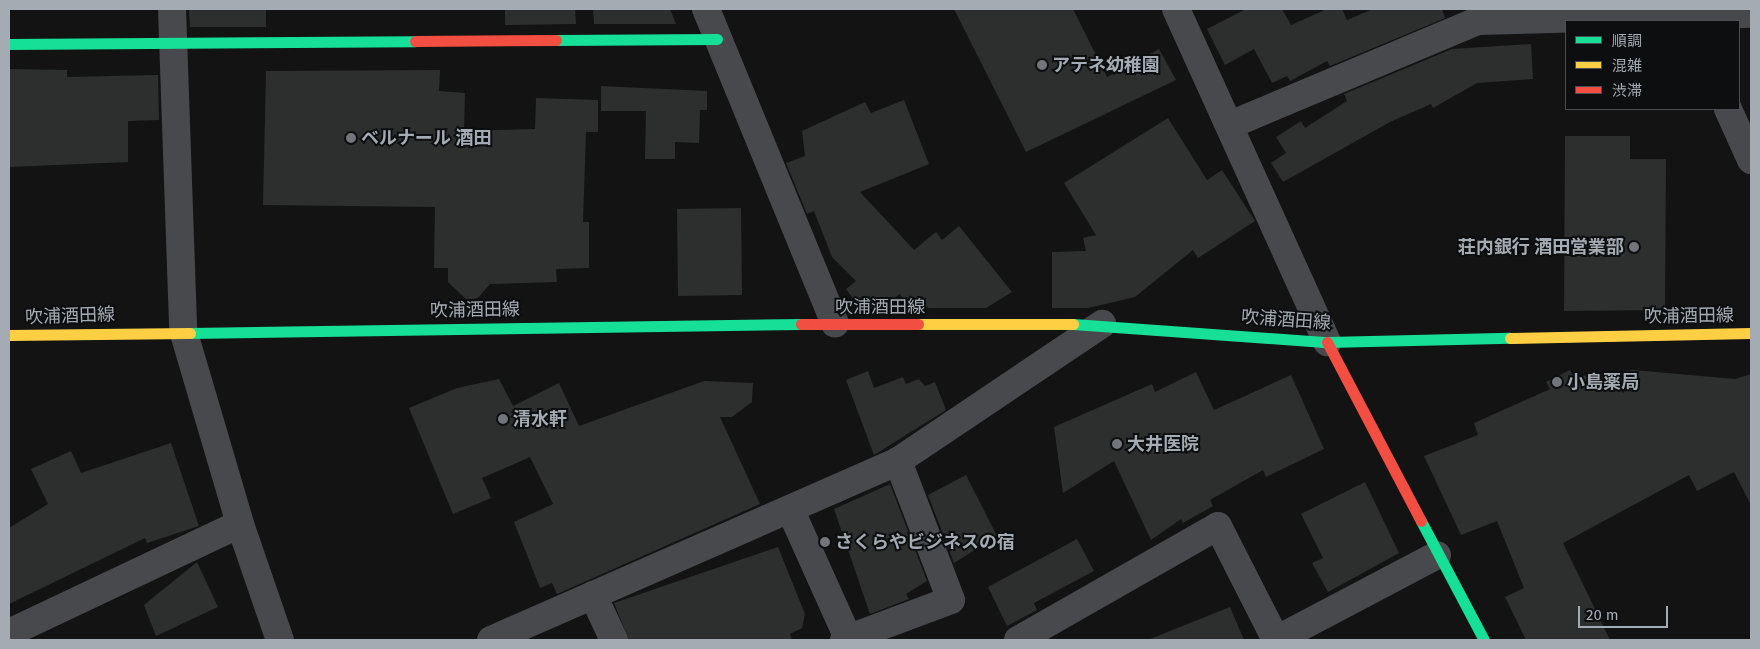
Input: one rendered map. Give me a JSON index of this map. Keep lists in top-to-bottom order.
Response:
{
  "streets": {
    "main road": ["吹浦酒田線"]
  },
  "places": [
    "アテネ幼稚園",
    "ベルナール 酒田",
    "荘内銀行 酒田営業部",
    "小島薬局",
    "清水軒",
    "大井医院",
    "さくらやビジネスの宿"
  ],
  "legend": ["順調", "混雑", "渋滞"],
  "scale_bar": "20 m"
}
